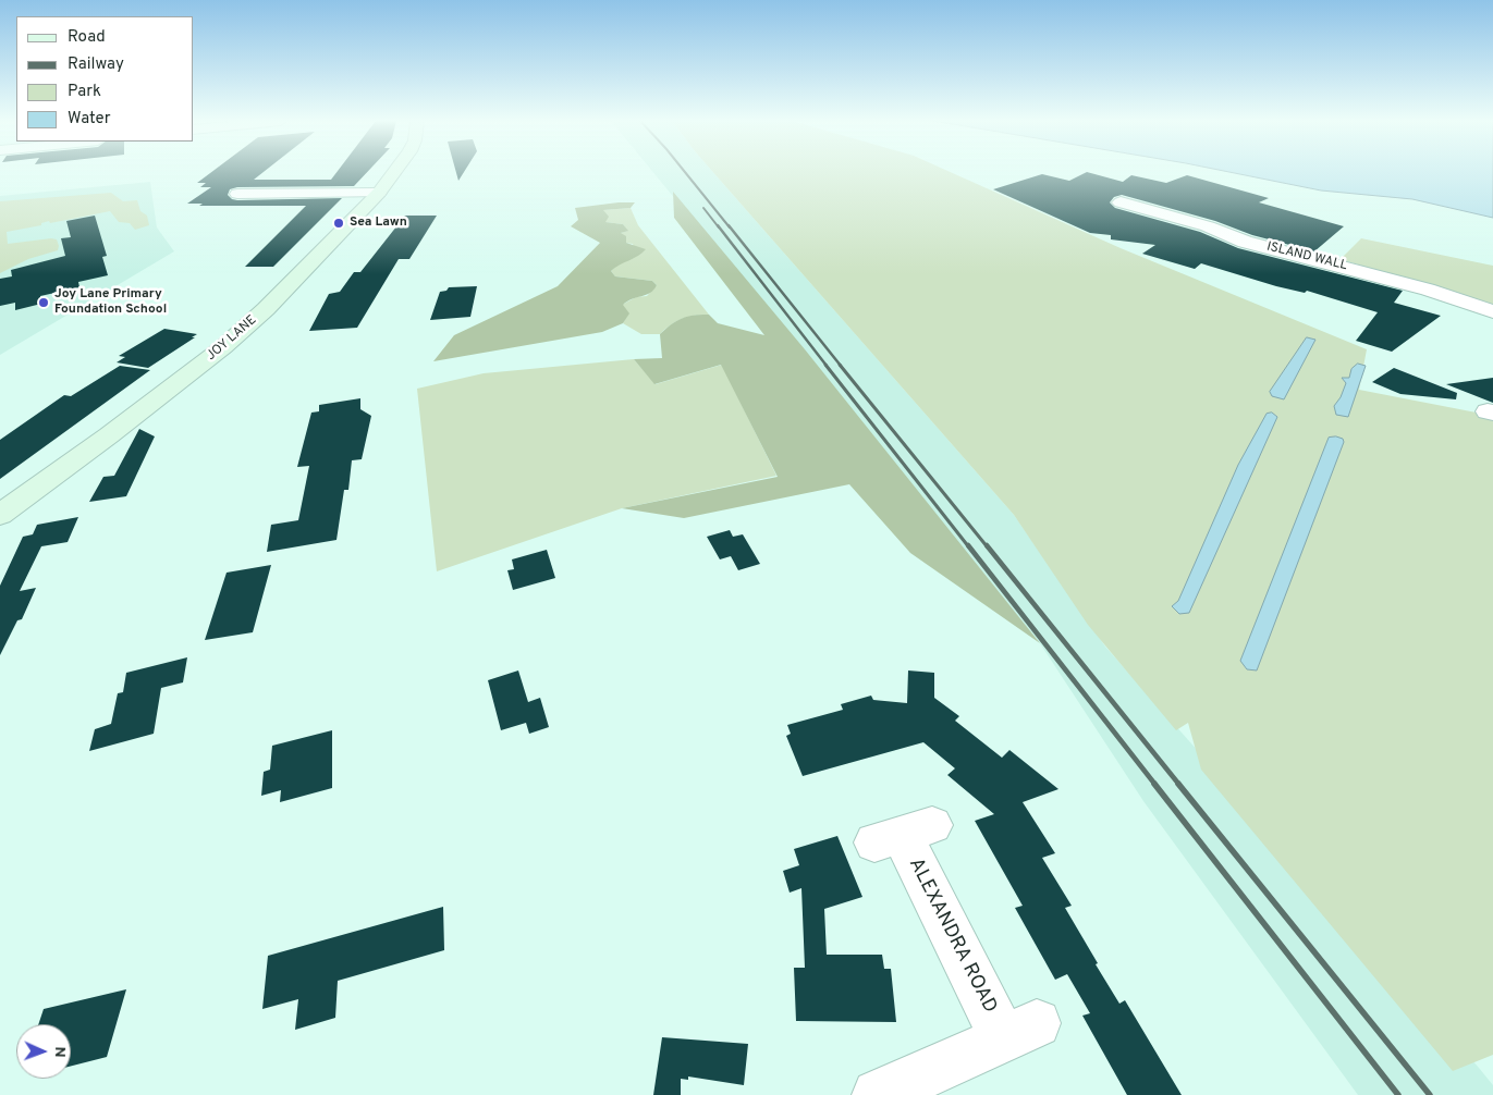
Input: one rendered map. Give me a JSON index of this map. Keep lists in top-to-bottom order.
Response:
{
  "streets": {
    "street": ["ISLAND WALL", "JOY LANE", "ALEXANDRA ROAD"]
  },
  "places": ["Sea Lawn", "Joy Lane Primary Foundation School"],
  "legend": [
    "Road",
    "Railway",
    "Park",
    "Water"
  ],
  "north": "right"
}
